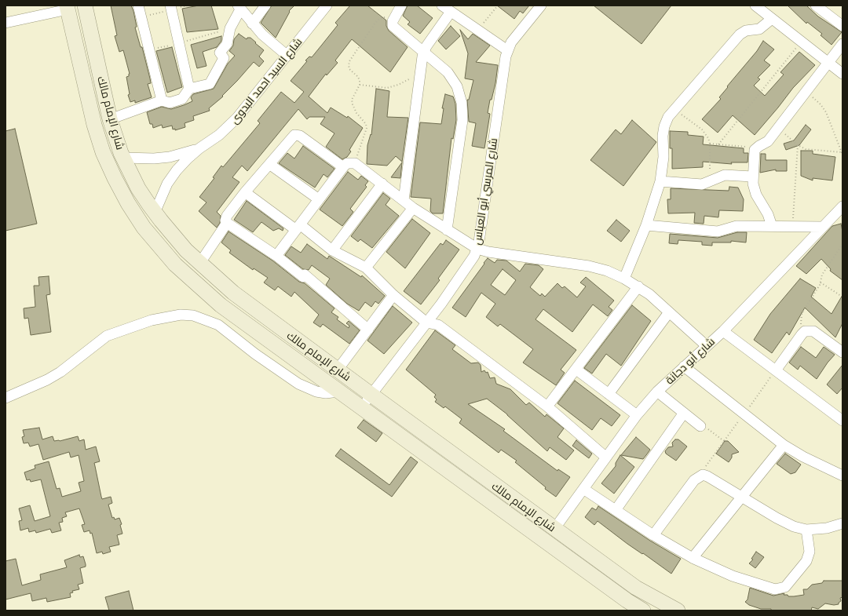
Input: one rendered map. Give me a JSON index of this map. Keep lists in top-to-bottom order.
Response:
{
  "streets": {
    "street": [
      "شارع السيد احمد البدوى",
      "شارع الإمام مالك",
      "شارع المرسي أبو العباس",
      "شارع أبو دجانة"
    ]
  },
  "crossings": [
    ["شارع السيد احمد البدوى", "شارع الإمام مالك"],
    ["شارع الإمام مالك", "شارع المرسي أبو العباس"],
    ["شارع الإمام مالك", "شارع أبو دجانة"]
  ]
}
